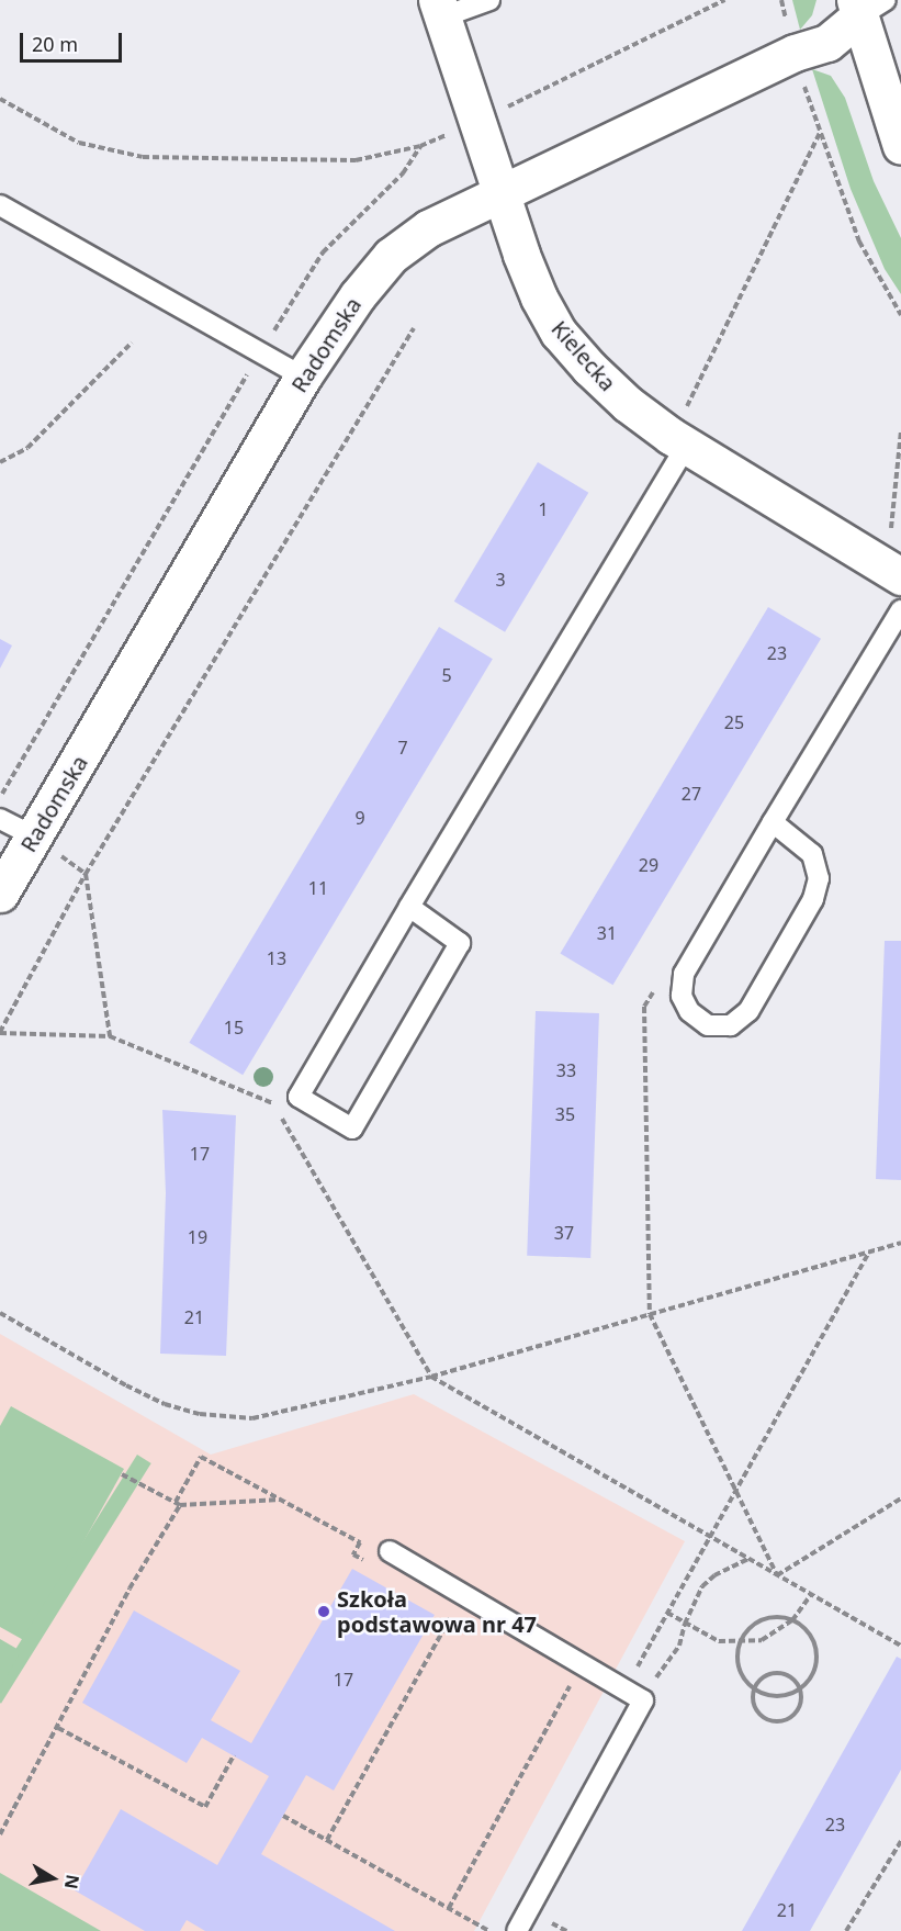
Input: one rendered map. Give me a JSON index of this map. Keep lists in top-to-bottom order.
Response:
{
  "streets": {
    "street": ["Radomska", "Kielecka"]
  },
  "crossings": [
    ["Radomska", "Kielecka"]
  ],
  "places": ["Szkoła podstawowa nr 47"],
  "house_numbers": [
    "1",
    "3",
    "23",
    "5",
    "25",
    "7",
    "27",
    "9",
    "29",
    "11",
    "31",
    "13",
    "15",
    "33",
    "35",
    "17",
    "37",
    "19",
    "21",
    "17",
    "23",
    "21"
  ],
  "scale_bar": "20 m",
  "north": "right"
}
